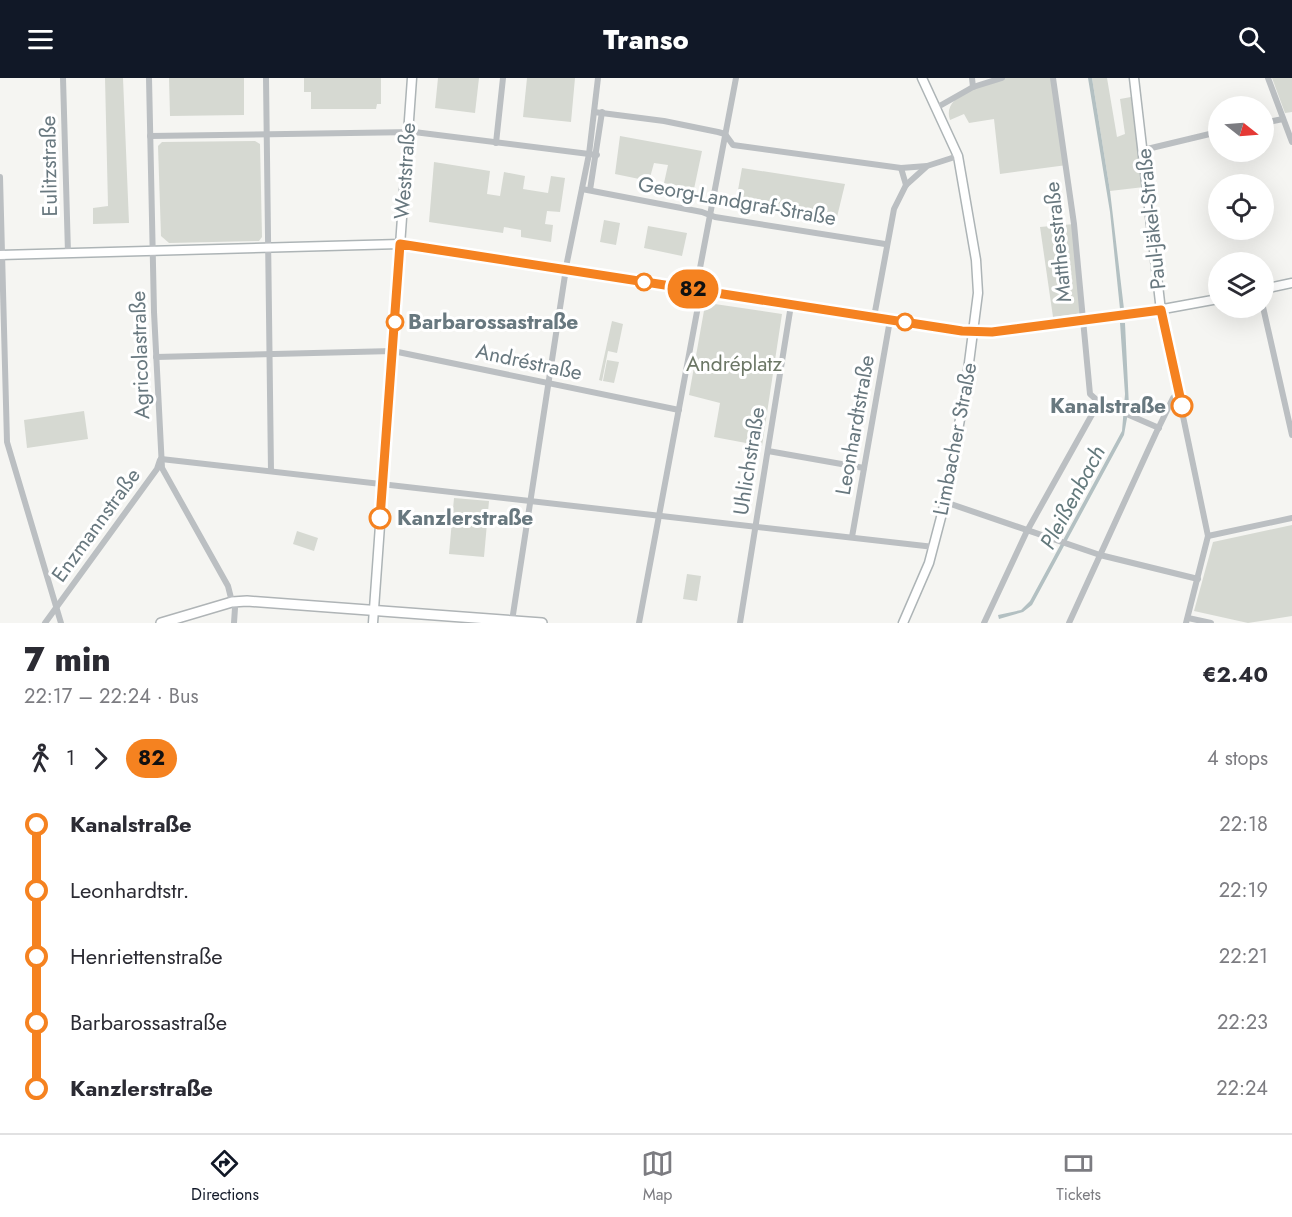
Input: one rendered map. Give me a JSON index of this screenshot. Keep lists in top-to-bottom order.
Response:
{
  "streets": {
    "street": [
      "Eulitzstraße",
      "Weststraße",
      "Georg-Landgraf-Straße",
      "Paul-Jäkel-Straße",
      "Matthesstraße",
      "Agricolastraße",
      "Andréstraße",
      "Leonhardtstraße",
      "Limbacher Straße",
      "Uhlichstraße",
      "Enzmannstraße"
    ]
  },
  "crossings": [
    ["Weststraße", "Andréstraße"],
    ["Agricolastraße", "Andréstraße"],
    ["Agricolastraße", "Enzmannstraße"]
  ],
  "water": ["Pleißenbach"],
  "parks": ["Andréplatz"],
  "places": ["Barbarossastraße", "Kanalstraße", "Kanzlerstraße"],
  "lines": ["bus line 82"],
  "north": "right",
  "page": {
    "header": "Transo",
    "on_map": "82",
    "heading": ["7 min", "22:17 – 22:24 · Bus", "€2.40"],
    "legs": ["1", "82", "4 stops"],
    "list": [
      {
        "name": "Kanalstraße",
        "value": "22:18"
      },
      {
        "name": "Leonhardtstr.",
        "value": "22:19"
      },
      {
        "name": "Henriettenstraße",
        "value": "22:21"
      },
      {
        "name": "Barbarossastraße",
        "value": "22:23"
      },
      {
        "name": "Kanzlerstraße",
        "value": "22:24"
      }
    ],
    "tabs": ["Directions", "Map", "Tickets"]
  }
}
